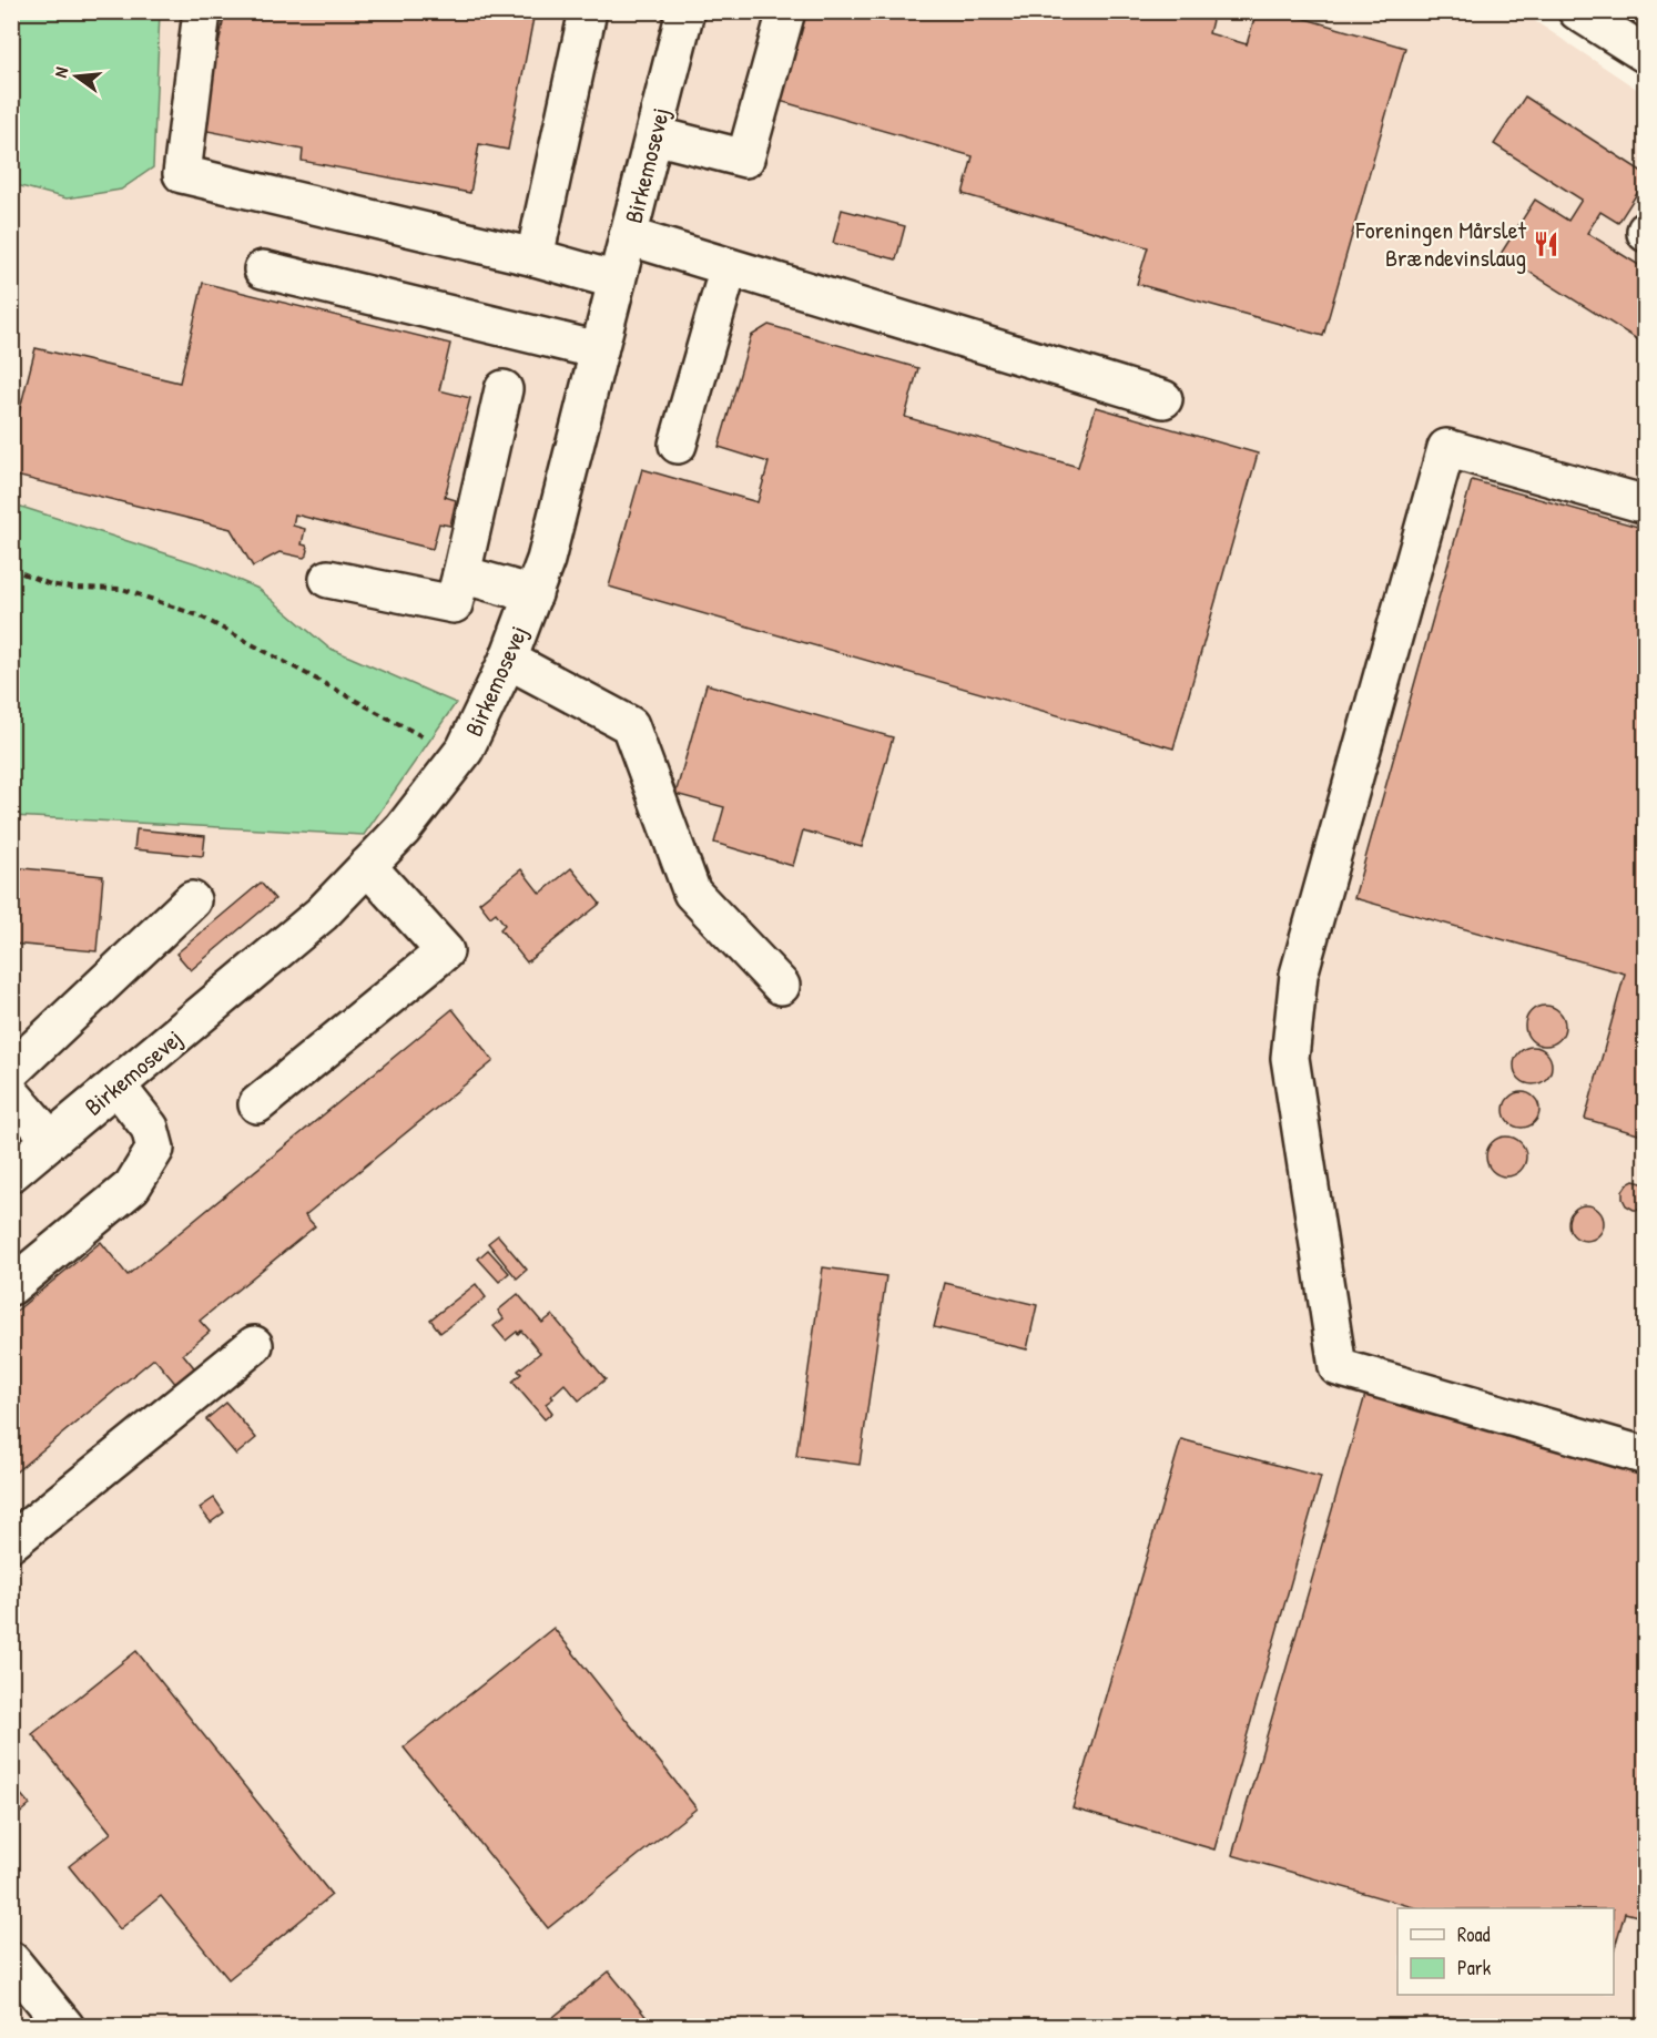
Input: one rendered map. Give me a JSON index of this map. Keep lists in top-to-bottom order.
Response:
{
  "streets": {
    "street": ["Birkemosevej"]
  },
  "places": {
    "restaurant": ["Foreningen Mårslet Brændevinslaug"]
  },
  "legend": ["Road", "Park"],
  "north": "left"
}
